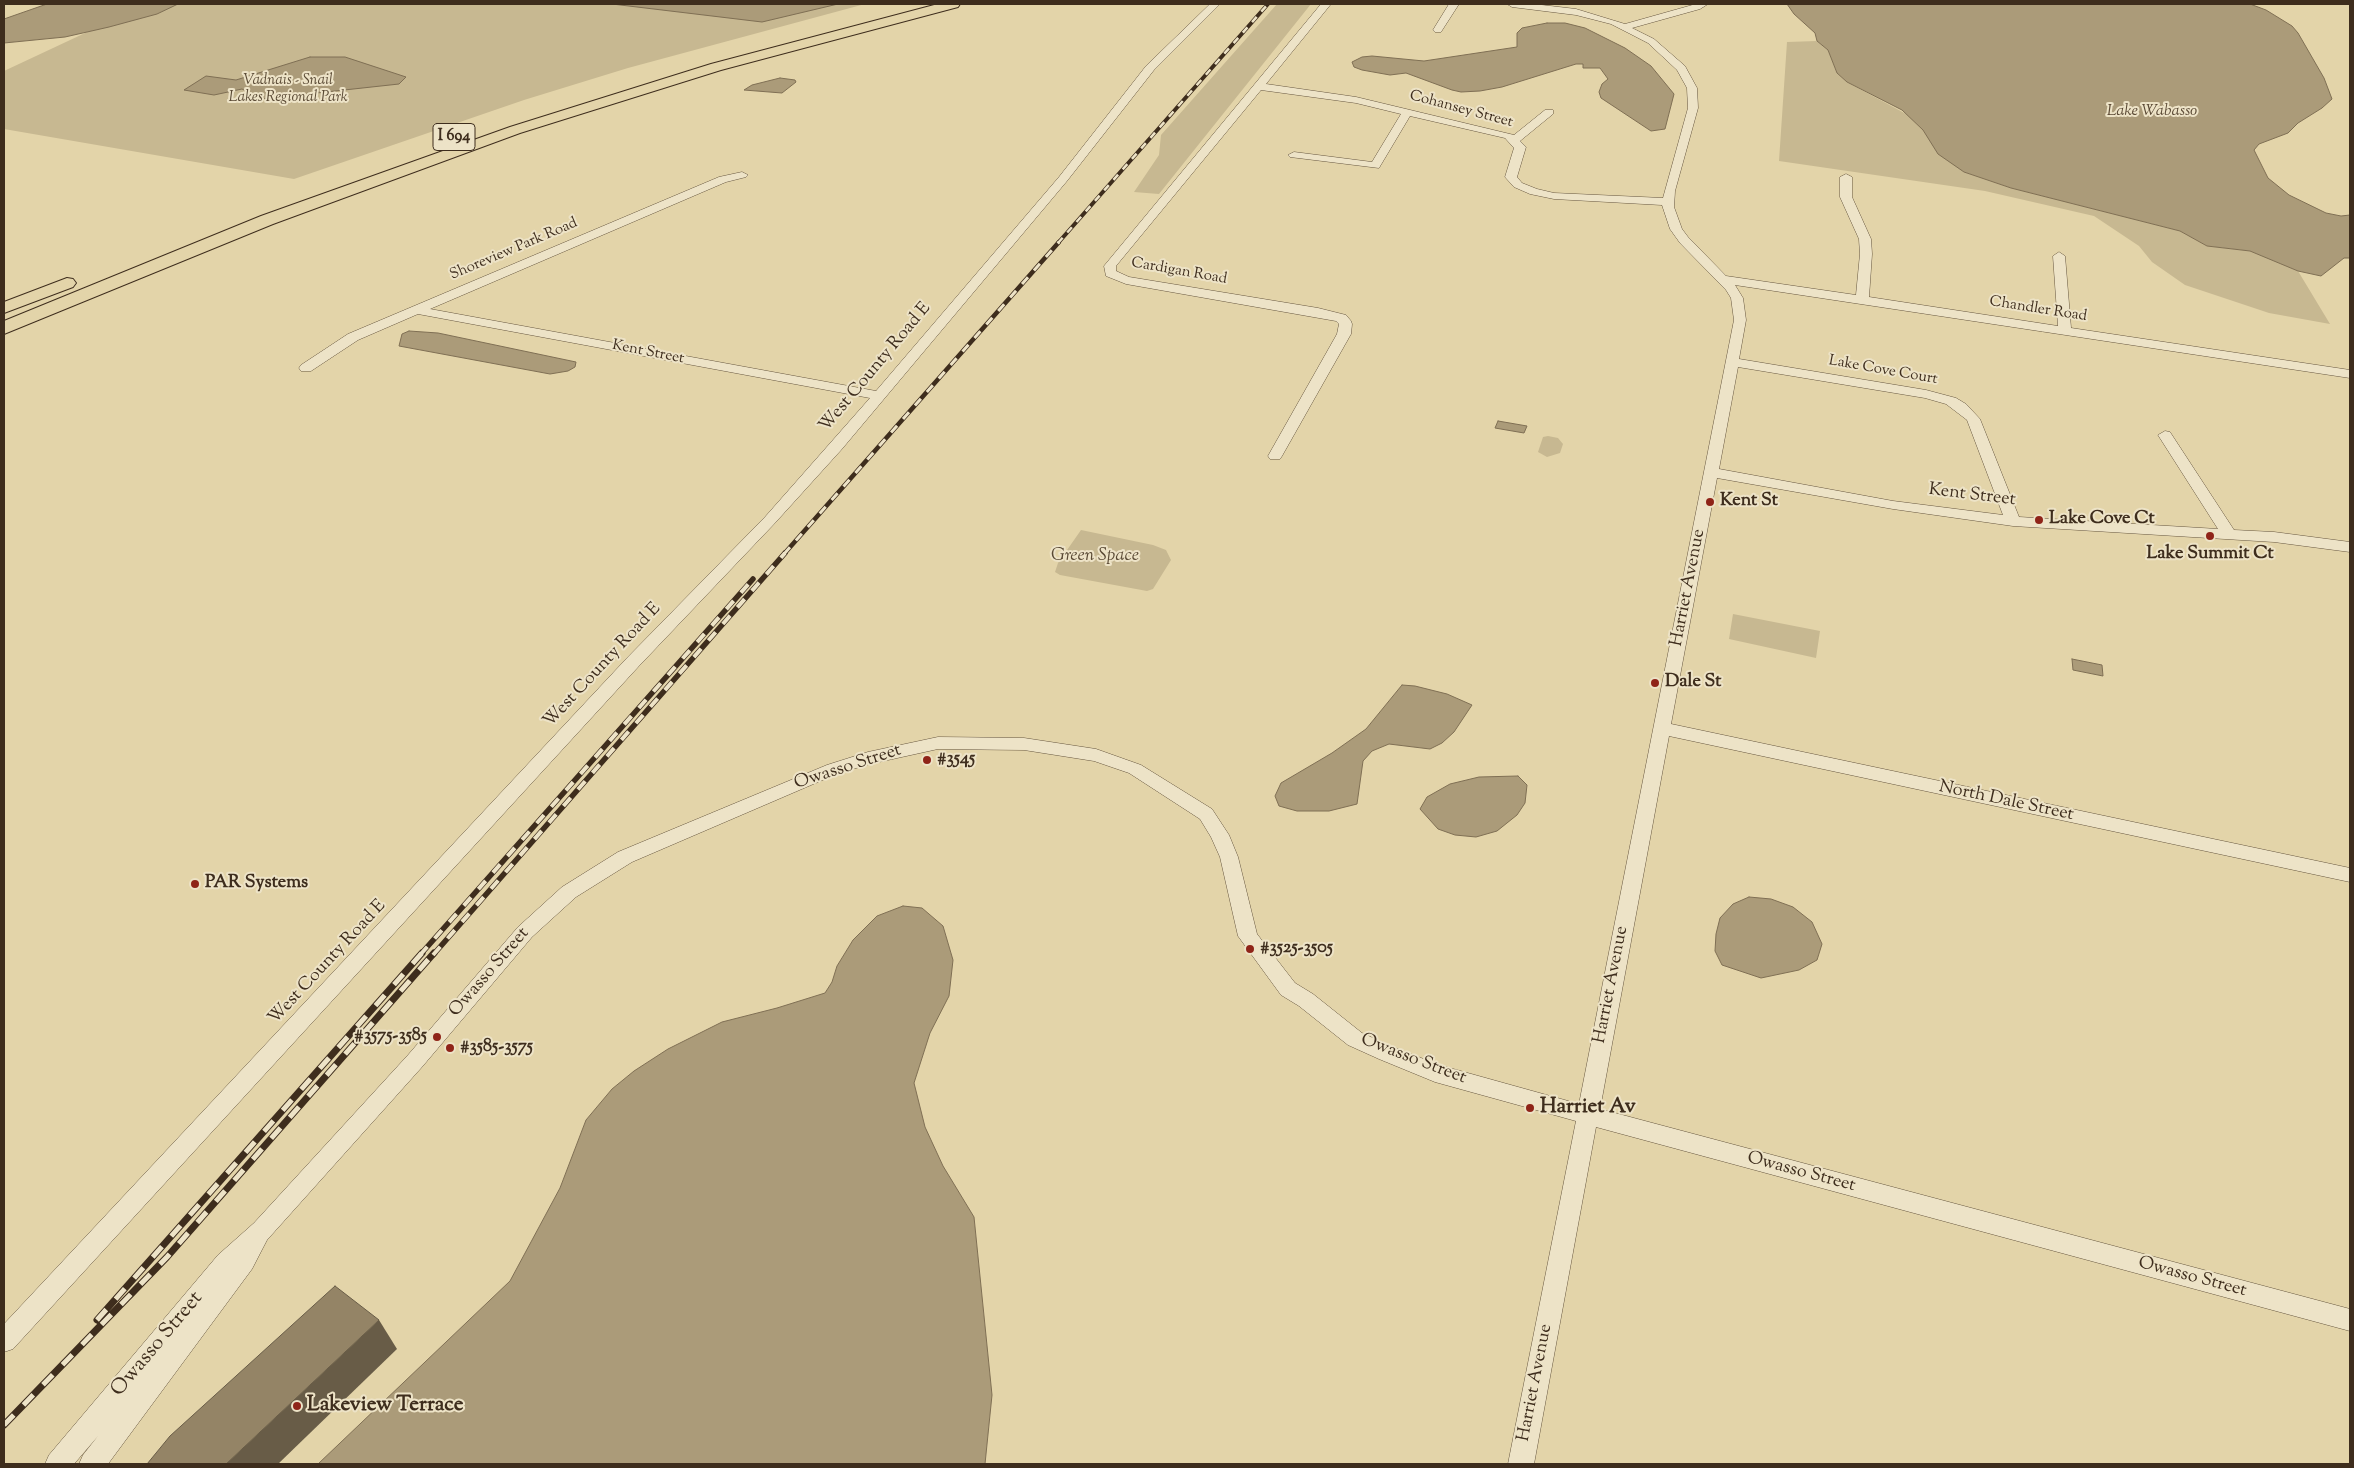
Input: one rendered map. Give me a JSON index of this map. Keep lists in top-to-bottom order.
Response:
{
  "streets": {
    "highway": ["I 694"],
    "street": [
      "Cohansey Street",
      "Shoreview Park Road",
      "Cardigan Road",
      "Chandler Road",
      "Kent Street",
      "West County Road E",
      "Lake Cove Court",
      "Harriet Avenue",
      "Owasso Street",
      "North Dale Street"
    ]
  },
  "crossings": [
    ["Cohansey Street", "Cardigan Road"],
    ["Cohansey Street", "Harriet Avenue"],
    ["Shoreview Park Road", "Kent Street"],
    ["Chandler Road", "Harriet Avenue"],
    ["Kent Street", "West County Road E"],
    ["Kent Street", "Lake Cove Court"],
    ["Kent Street", "Harriet Avenue"],
    ["Lake Cove Court", "Harriet Avenue"],
    ["Harriet Avenue", "Owasso Street"],
    ["Harriet Avenue", "North Dale Street"]
  ],
  "water": ["Lake Wabasso"],
  "parks": ["Vadnais - Snail Lakes Regional Park", "Green Space"],
  "places": [
    "Kent St",
    "Lake Cove Ct",
    "Lake Summit Ct",
    "Dale St",
    "#3545",
    "PAR Systems",
    "#3525-3505",
    "#3575-3585",
    "#3585-3575",
    "Harriet Av",
    "Lakeview Terrace"
  ]
}
